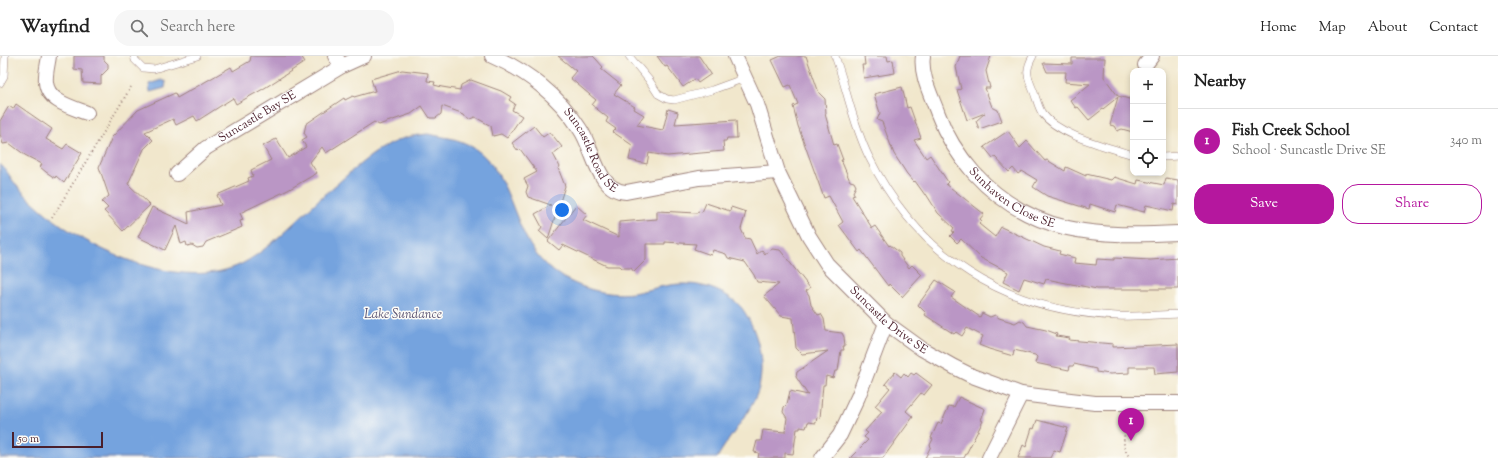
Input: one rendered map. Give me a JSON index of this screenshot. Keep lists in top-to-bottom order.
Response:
{
  "streets": {
    "street": [
      "Suncastle Bay SE",
      "Suncastle Road SE",
      "Sunhaven Close SE",
      "Suncastle Drive SE"
    ]
  },
  "crossings": [
    ["Suncastle Road SE", "Suncastle Drive SE"]
  ],
  "water": ["Lake Sundance"],
  "scale_bar": "50 m",
  "page": {
    "header": "Wayfind",
    "search": "Search here",
    "nav": [
      "Home",
      "Map",
      "About",
      "Contact"
    ],
    "heading": "Nearby",
    "map_buttons": ["+", "−"],
    "list": [
      {
        "mark": "1",
        "name": "Fish Creek School",
        "note": "School · Suncastle Drive SE",
        "value": "340 m"
      }
    ],
    "buttons": ["Save", "Share"],
    "pins": "1",
    "scale": "50 m"
  }
}
